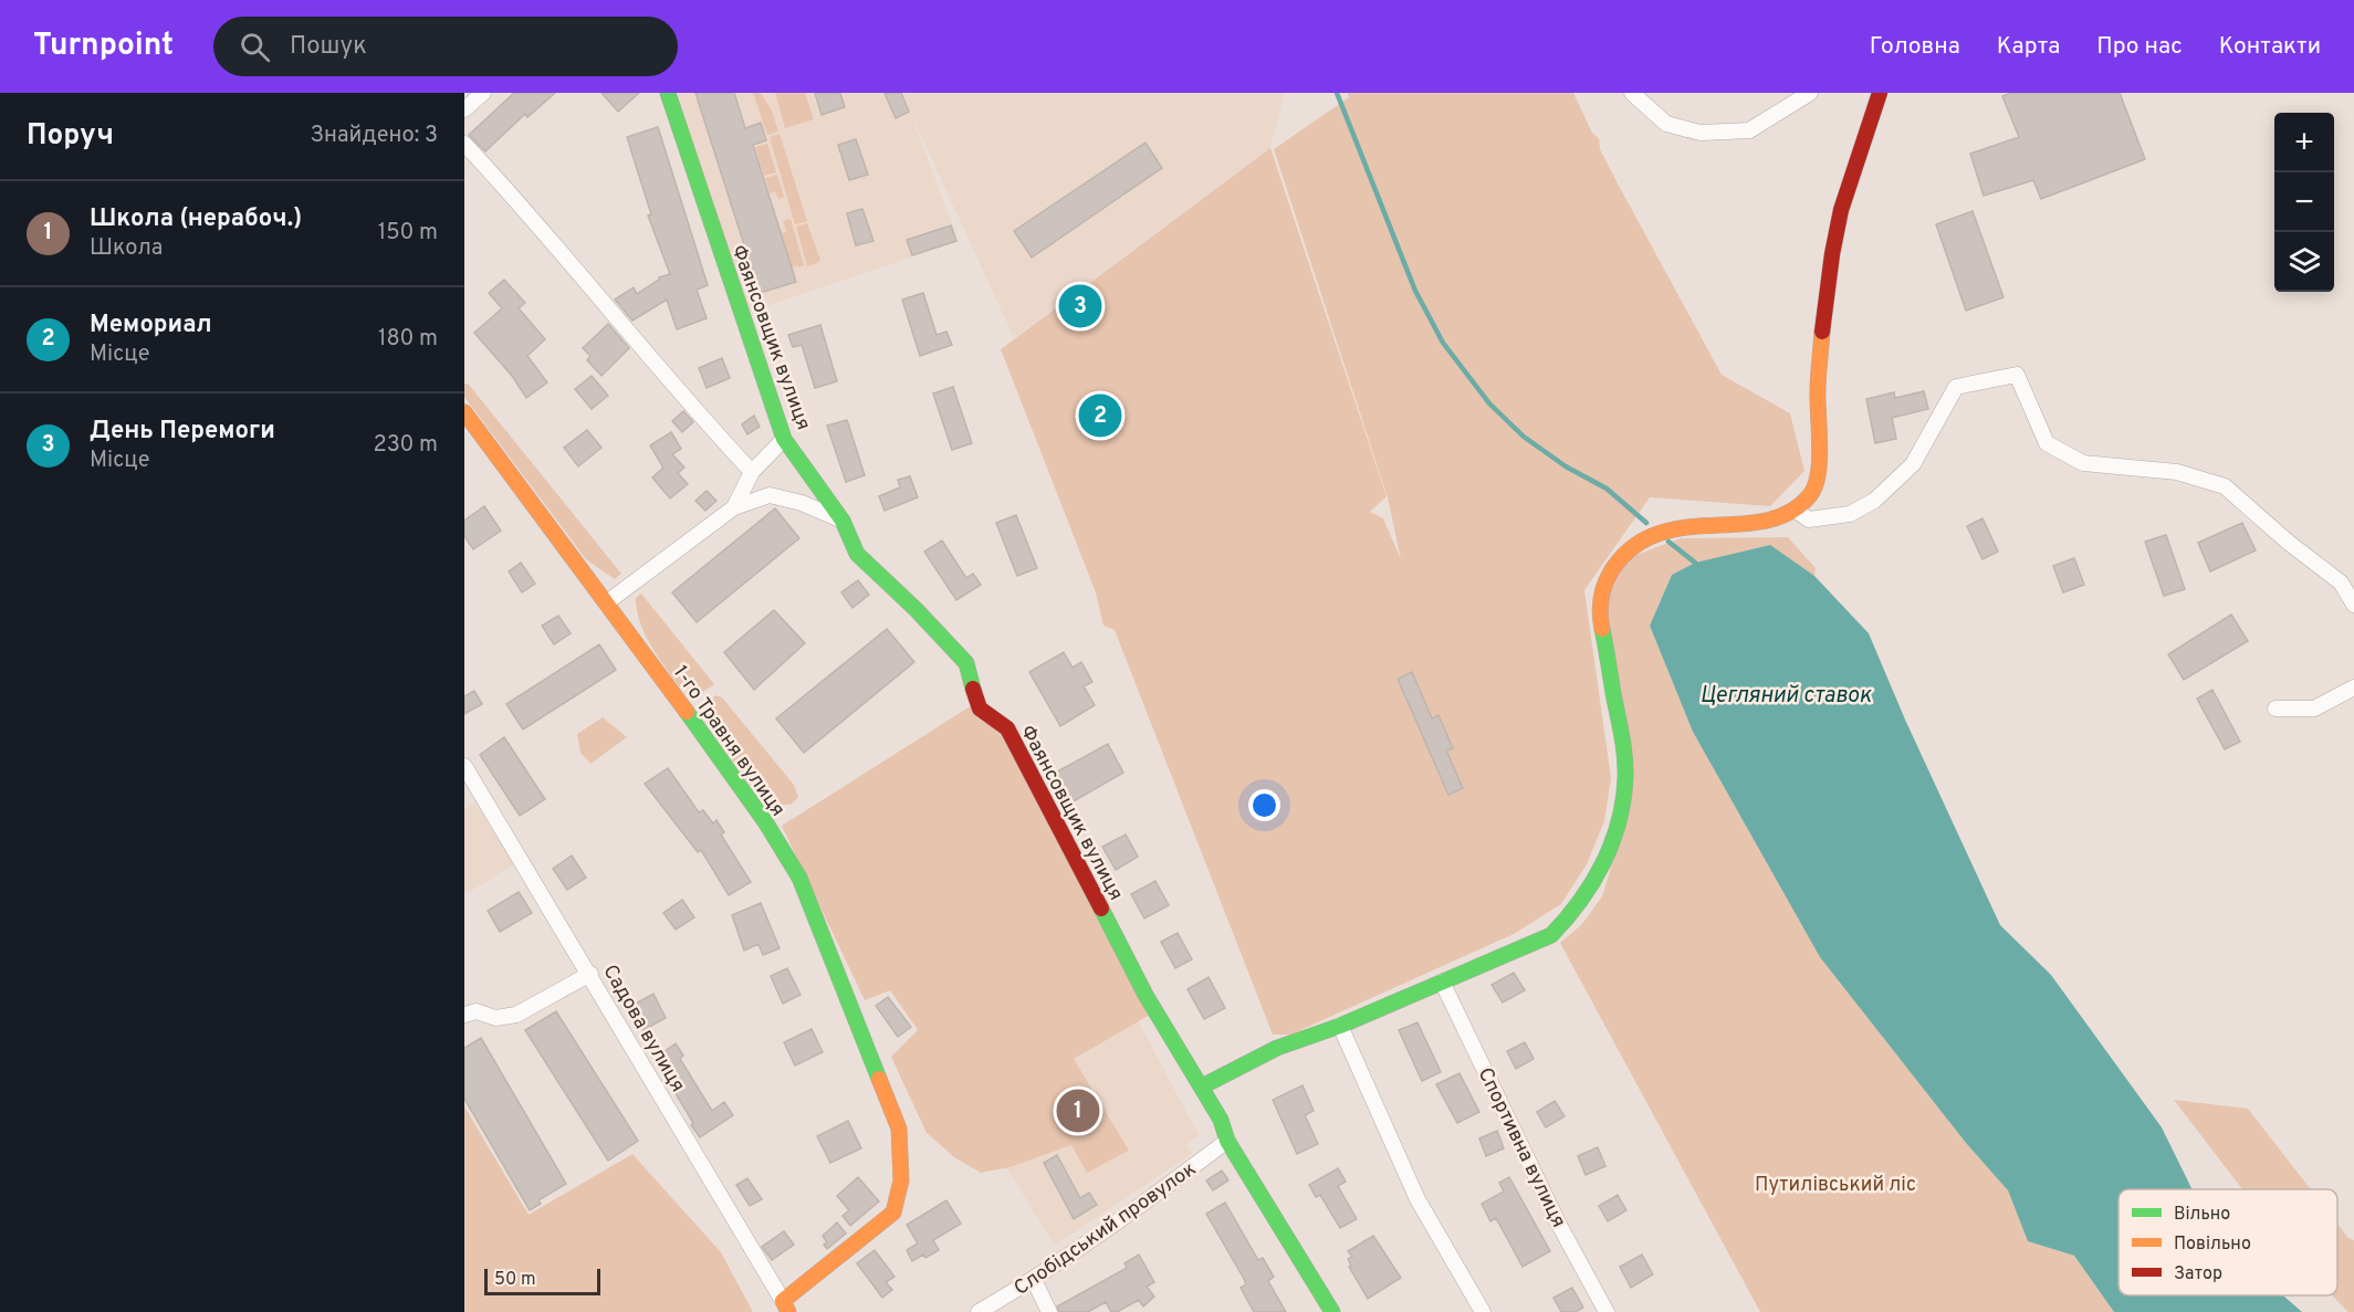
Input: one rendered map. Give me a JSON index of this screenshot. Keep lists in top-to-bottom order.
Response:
{
  "streets": {
    "street": [
      "Фаянсовщик вулиця",
      "1-го Травня вулиця",
      "Садова вулиця",
      "Спортивна вулиця",
      "Слобідський провулок"
    ]
  },
  "crossings": [
    ["Фаянсовщик вулиця", "Слобідський провулок"],
    ["1-го Травня вулиця", "Садова вулиця"]
  ],
  "water": ["Цегляний ставок"],
  "parks": ["Путилівський ліс"],
  "legend": ["Вільно", "Повільно", "Затор"],
  "scale_bar": "50 m",
  "page": {
    "header": "Turnpoint",
    "search": "Пошук",
    "nav": [
      "Головна",
      "Карта",
      "Про нас",
      "Контакти"
    ],
    "heading": ["Поруч", "Знайдено: 3"],
    "map_buttons": ["+", "−"],
    "list": [
      {
        "mark": "1",
        "name": "Школа (нерабоч.)",
        "note": "Школа",
        "value": "150 m"
      },
      {
        "mark": "2",
        "name": "Мемориал",
        "note": "Місце",
        "value": "180 m"
      },
      {
        "mark": "3",
        "name": "День Перемоги",
        "note": "Місце",
        "value": "230 m"
      }
    ],
    "pins": ["3", "2", "1"],
    "scale": "50 m"
  }
}
